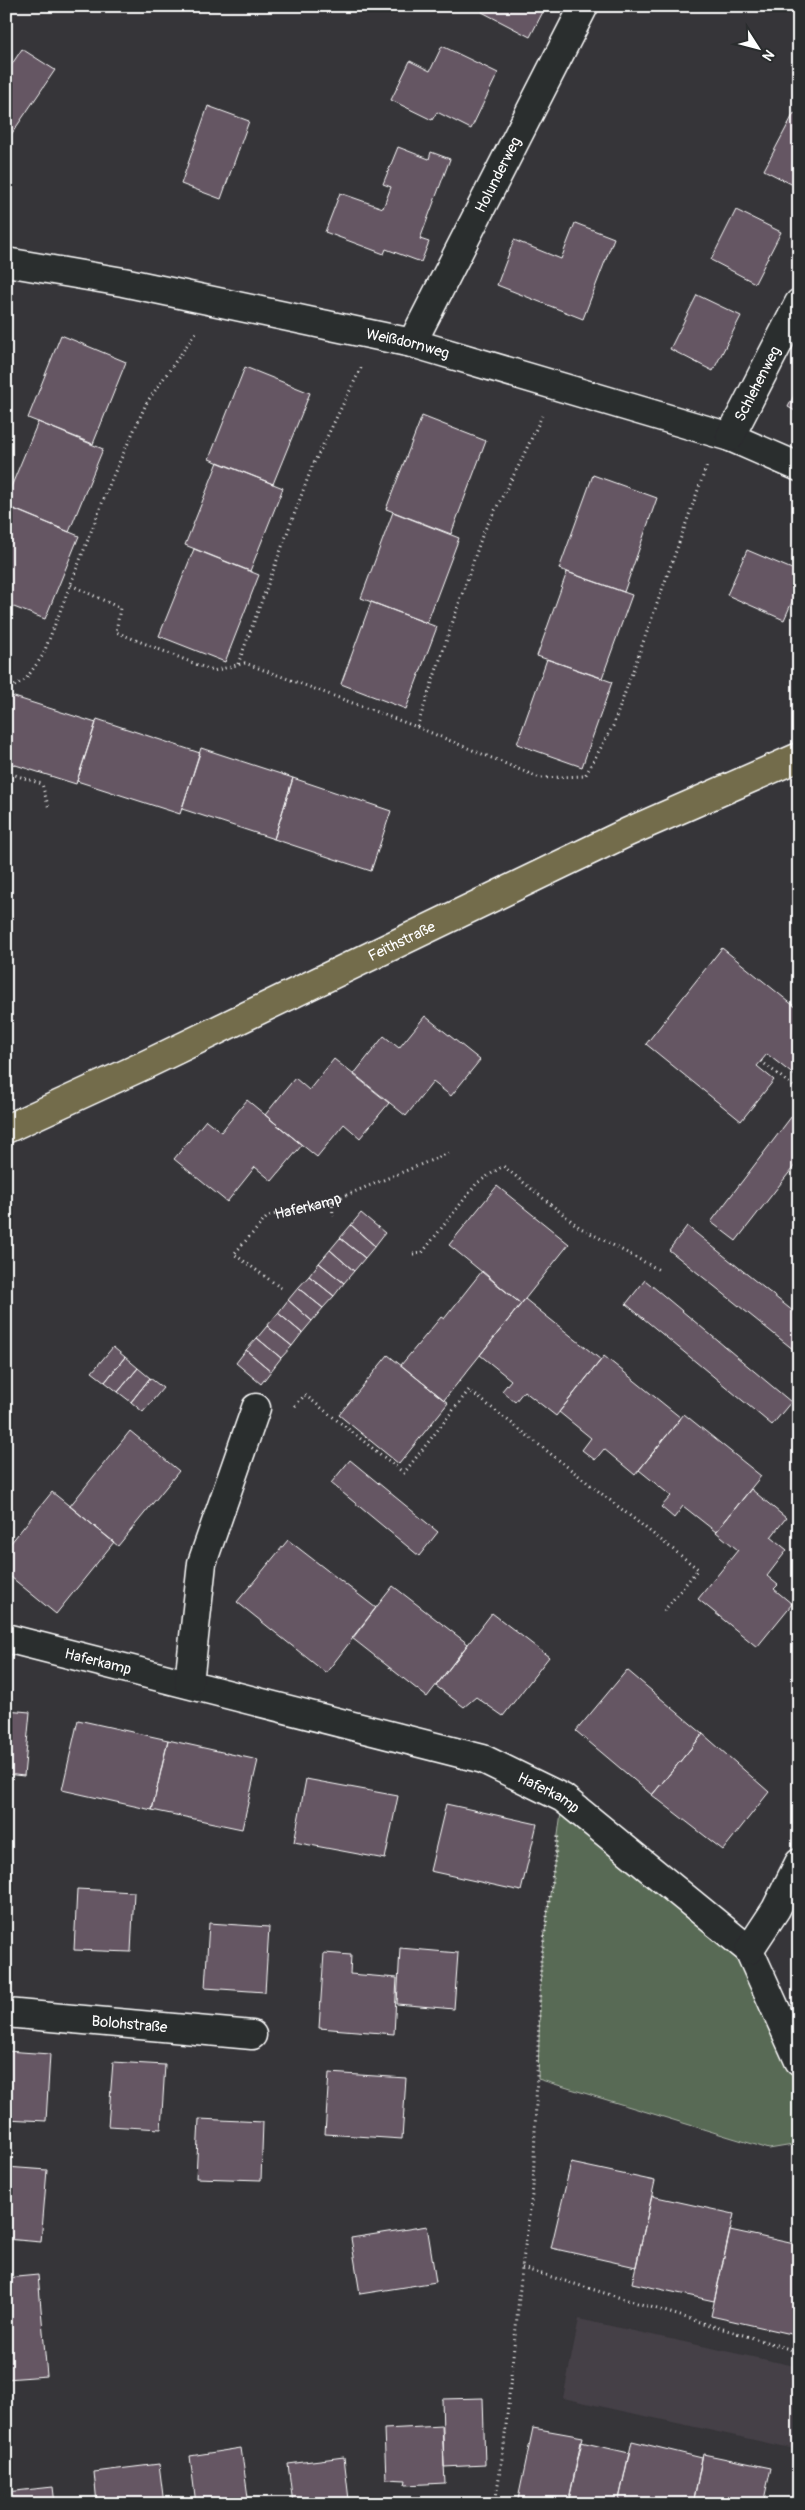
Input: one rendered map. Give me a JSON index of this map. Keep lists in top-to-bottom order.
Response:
{
  "streets": {
    "main road": ["Feithstraße"],
    "street": [
      "Holunderweg",
      "Weißdornweg",
      "Schlehenweg",
      "Haferkamp",
      "Bolohstraße"
    ]
  },
  "crossings": [
    ["Holunderweg", "Weißdornweg"],
    ["Weißdornweg", "Schlehenweg"]
  ],
  "north": "bottom right"
}
